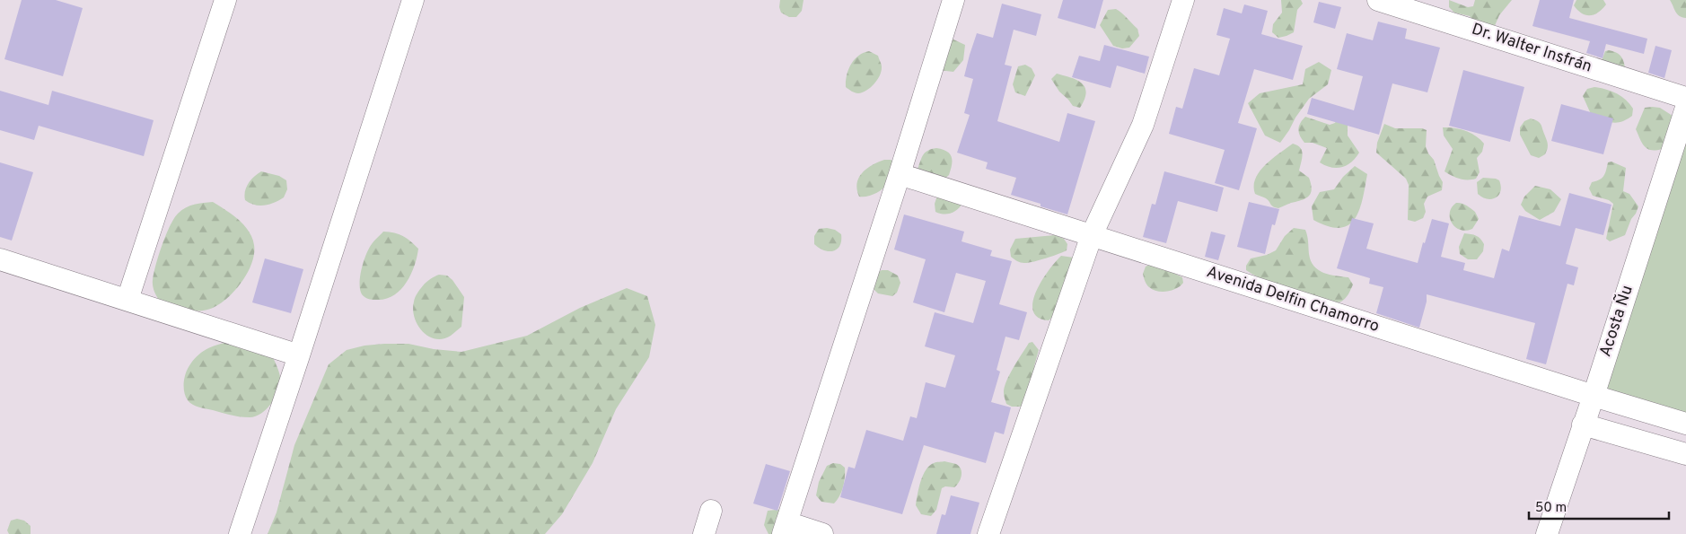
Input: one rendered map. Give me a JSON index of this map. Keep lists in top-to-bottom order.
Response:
{
  "streets": {
    "street": ["Dr. Walter Insfrán", "Avenida Delfin Chamorro", "Acosta Ñu"]
  },
  "crossings": [
    ["Avenida Delfin Chamorro", "Acosta Ñu"]
  ],
  "scale_bar": "50 m"
}
